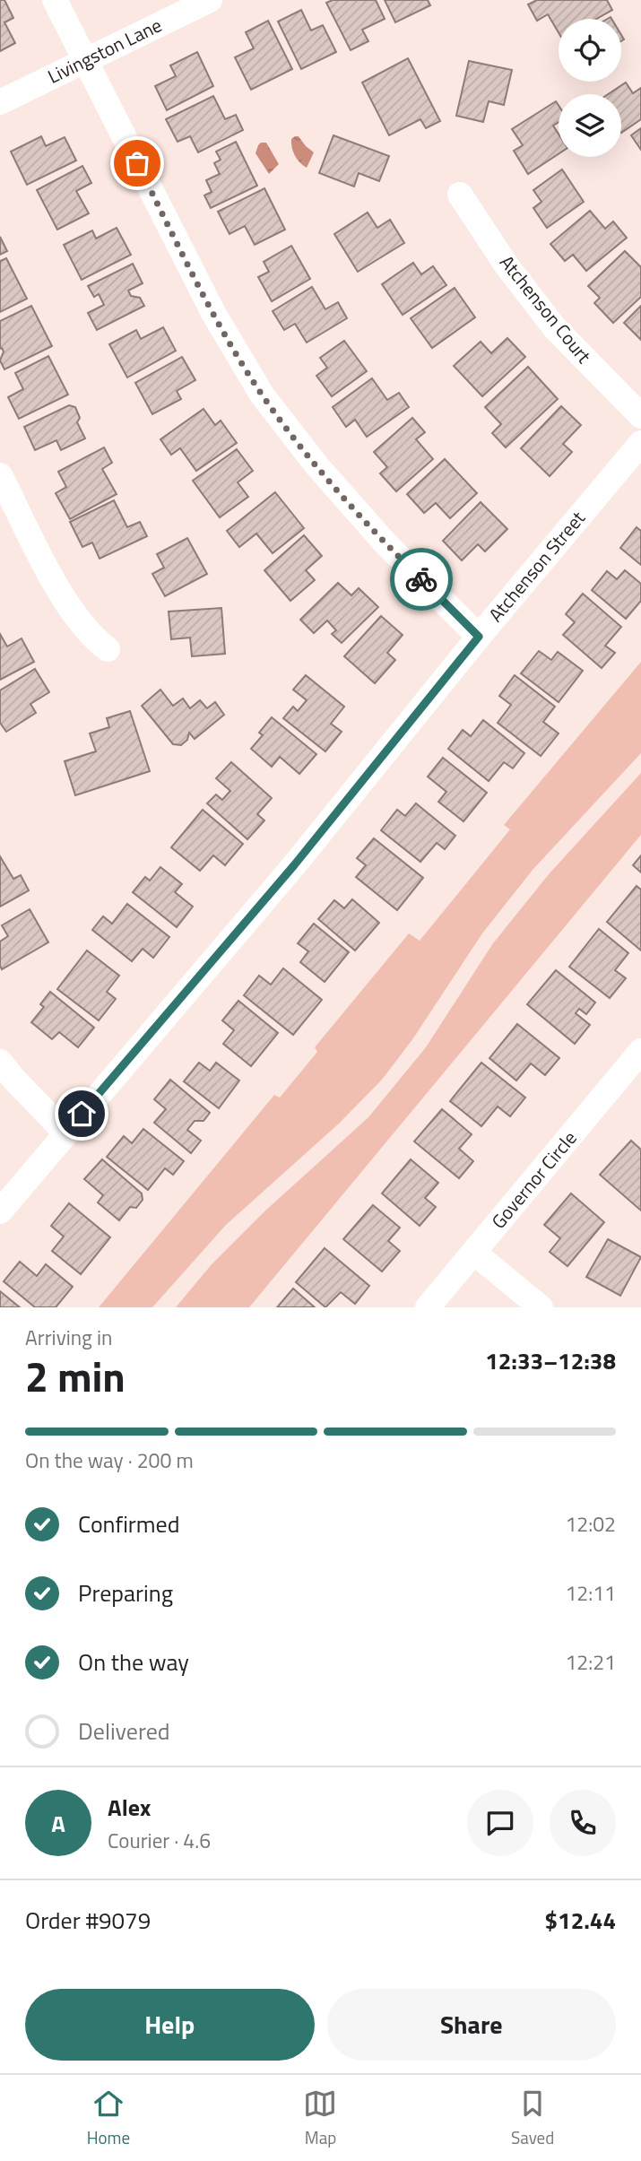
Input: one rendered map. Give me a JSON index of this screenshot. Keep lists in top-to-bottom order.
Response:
{
  "streets": {
    "street": [
      "Livingston Lane",
      "Atchenson Court",
      "Atchenson Street",
      "Governor Circle"
    ]
  },
  "page": {
    "heading": ["2 min", "Arriving in", "12:33–12:38"],
    "panel": [
      "Alex",
      "Courier · 4.6",
      "Order #9079",
      "$12.44"
    ],
    "bar": "On the way · 200 m",
    "list": [
      ["Confirmed", "12:02"],
      ["Preparing", "12:11"],
      ["On the way", "12:21"],
      "Delivered"
    ],
    "round": "A",
    "buttons": ["Help", "Share"],
    "tabs": ["Home", "Map", "Saved"]
  }
}
